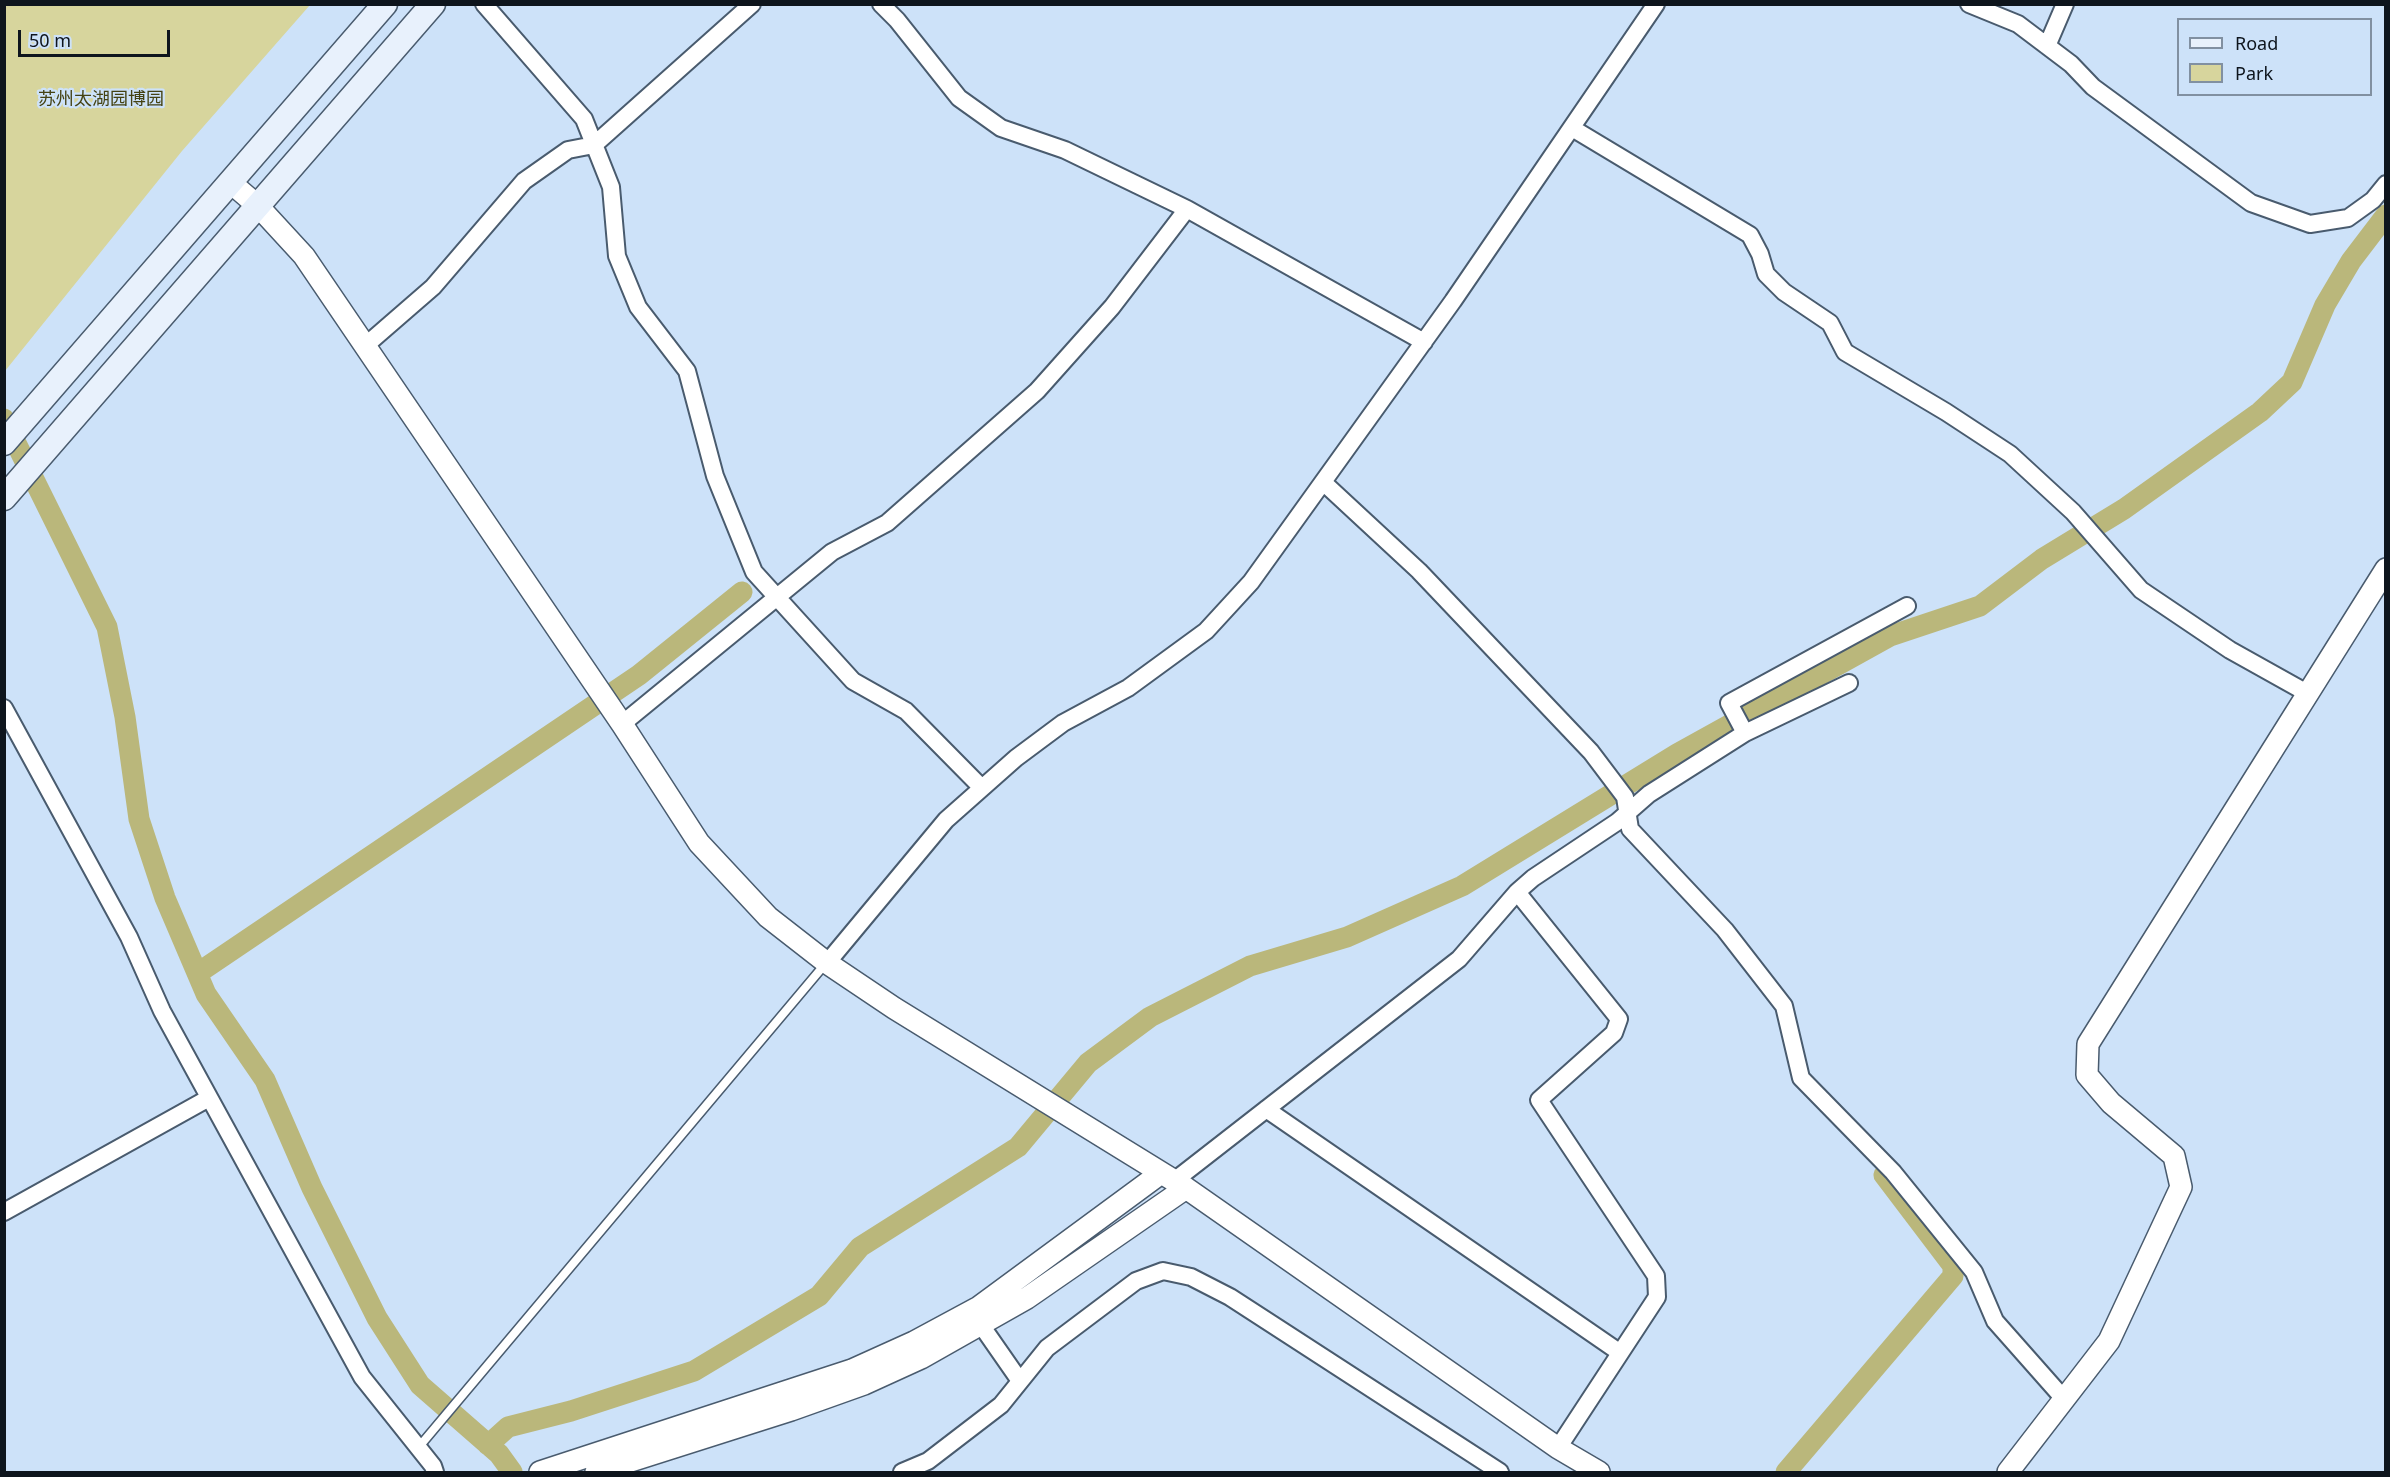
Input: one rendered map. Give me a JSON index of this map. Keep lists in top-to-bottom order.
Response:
{
  "parks": ["苏州太湖园博园"],
  "legend": ["Road", "Park"],
  "scale_bar": "50 m"
}
